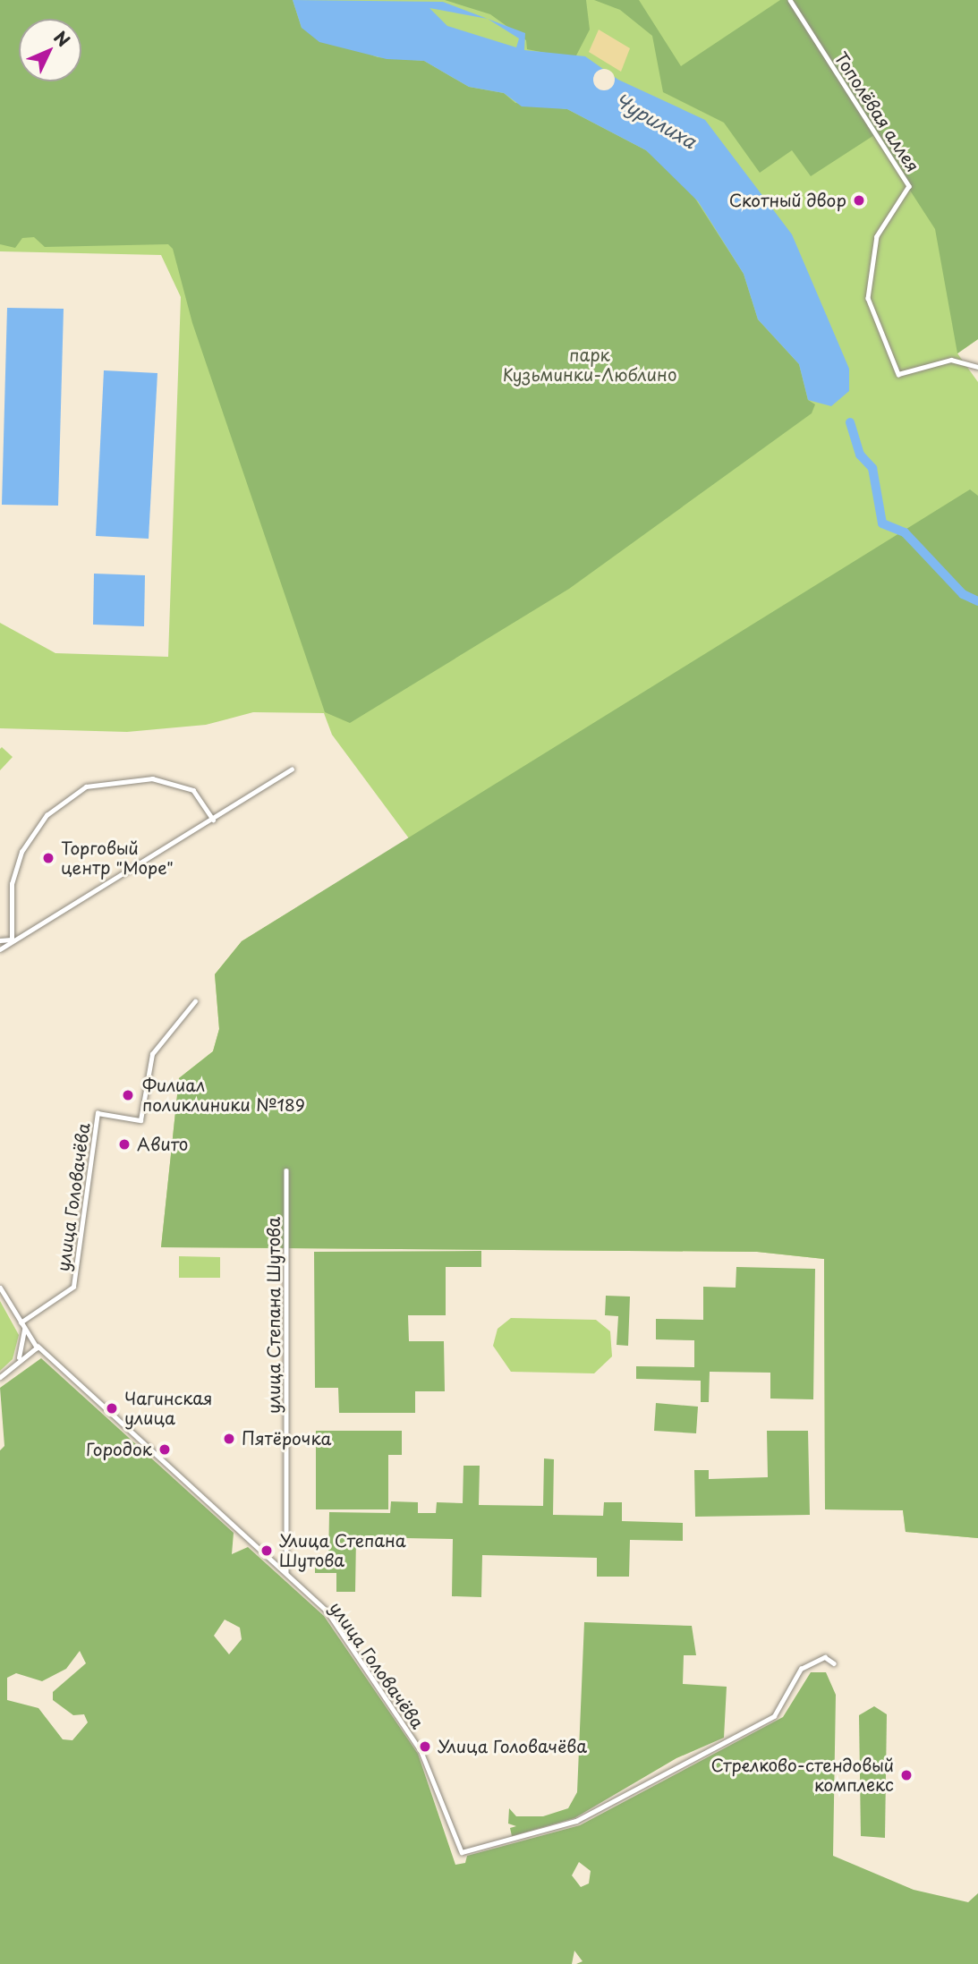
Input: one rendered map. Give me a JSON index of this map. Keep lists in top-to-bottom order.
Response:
{
  "streets": {
    "street": ["Тополёвая аллея", "улица Головачёва", "улица Степана Шутова"]
  },
  "crossings": [
    ["улица Головачёва", "улица Степана Шутова"]
  ],
  "water": ["Чурилиха"],
  "parks": ["парк Кузьминки-Люблино"],
  "places": [
    "Скотный двор",
    "Торговый центр \"Море\"",
    "Филиал поликлиники №189",
    "Авито",
    "Чагинская улица",
    "Пятёрочка",
    "Городок",
    "Улица Степана Шутова",
    "Улица Головачёва",
    "Стрелково-стендовый комплекс"
  ],
  "north": "top right"
}
